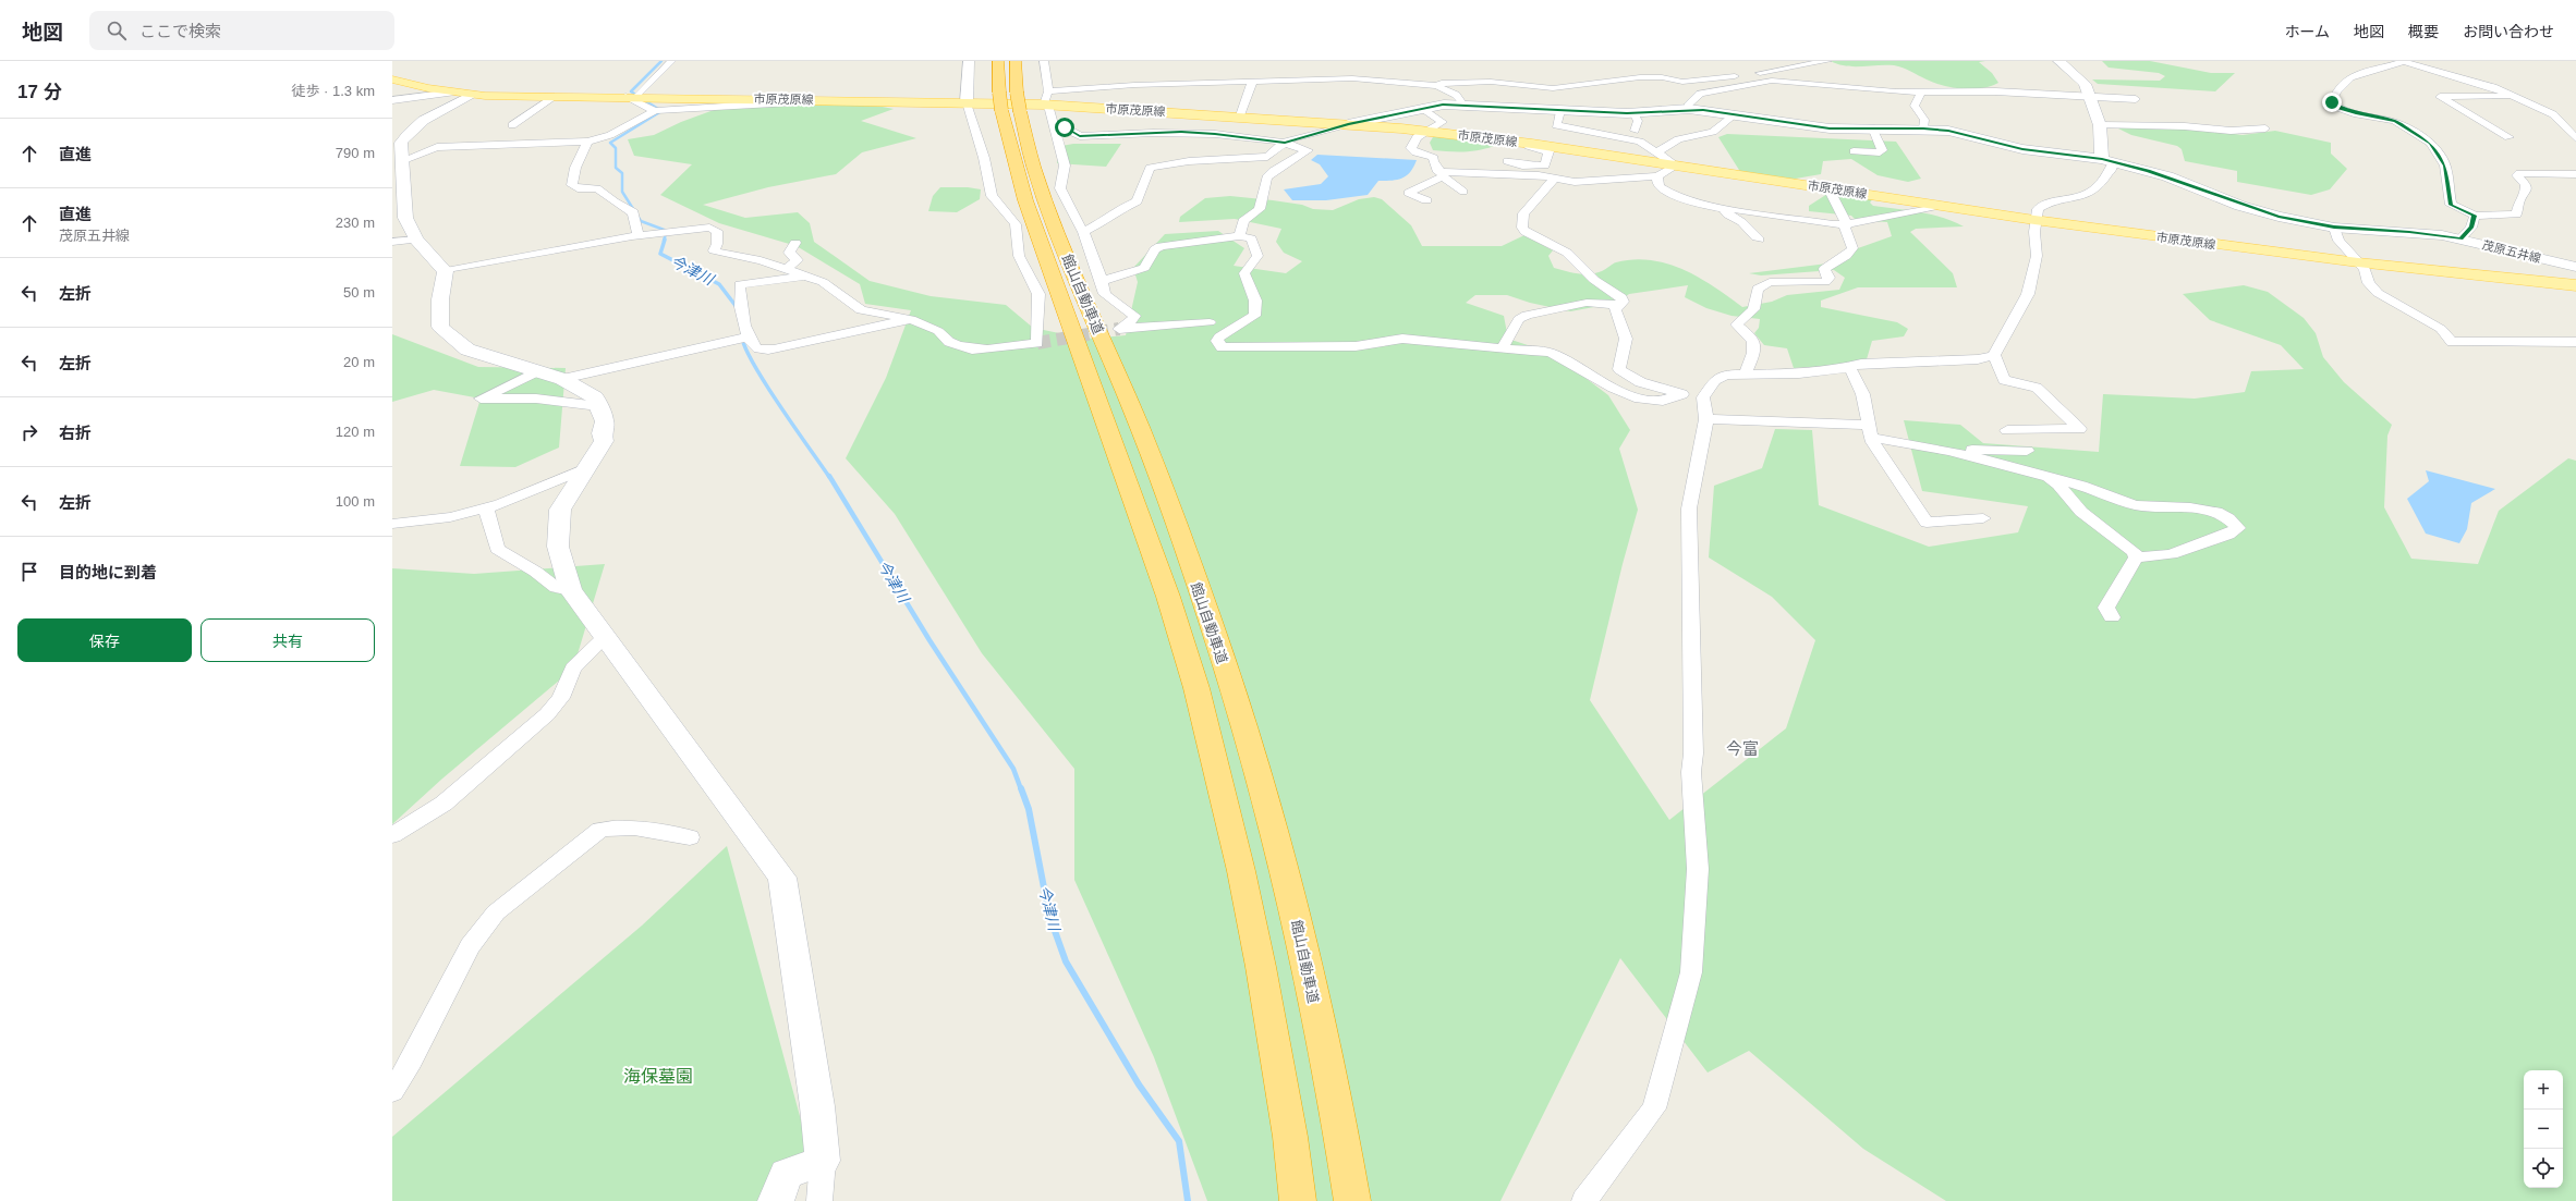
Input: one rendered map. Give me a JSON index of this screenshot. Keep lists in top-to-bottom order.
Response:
{
  "streets": {
    "highway": ["館山自動車道"],
    "main road": ["市原茂原線"],
    "street": ["茂原五井線"]
  },
  "crossings": [
    ["市原茂原線", "茂原五井線"]
  ],
  "districts": ["今富"],
  "water": ["今津川"],
  "parks": ["海保墓園"],
  "page": {
    "header": "地図",
    "search": "ここで検索",
    "nav": [
      "ホーム",
      "地図",
      "概要",
      "お問い合わせ"
    ],
    "heading": ["17 分", "徒歩 · 1.3 km"],
    "list": [
      ["直進", "790 m"],
      ["直進", "茂原五井線", "230 m"],
      ["左折", "50 m"],
      ["左折", "20 m"],
      ["右折", "120 m"],
      ["左折", "100 m"],
      "目的地に到着"
    ],
    "buttons": ["保存", "共有"],
    "map_buttons": ["+", "−"]
  }
}
